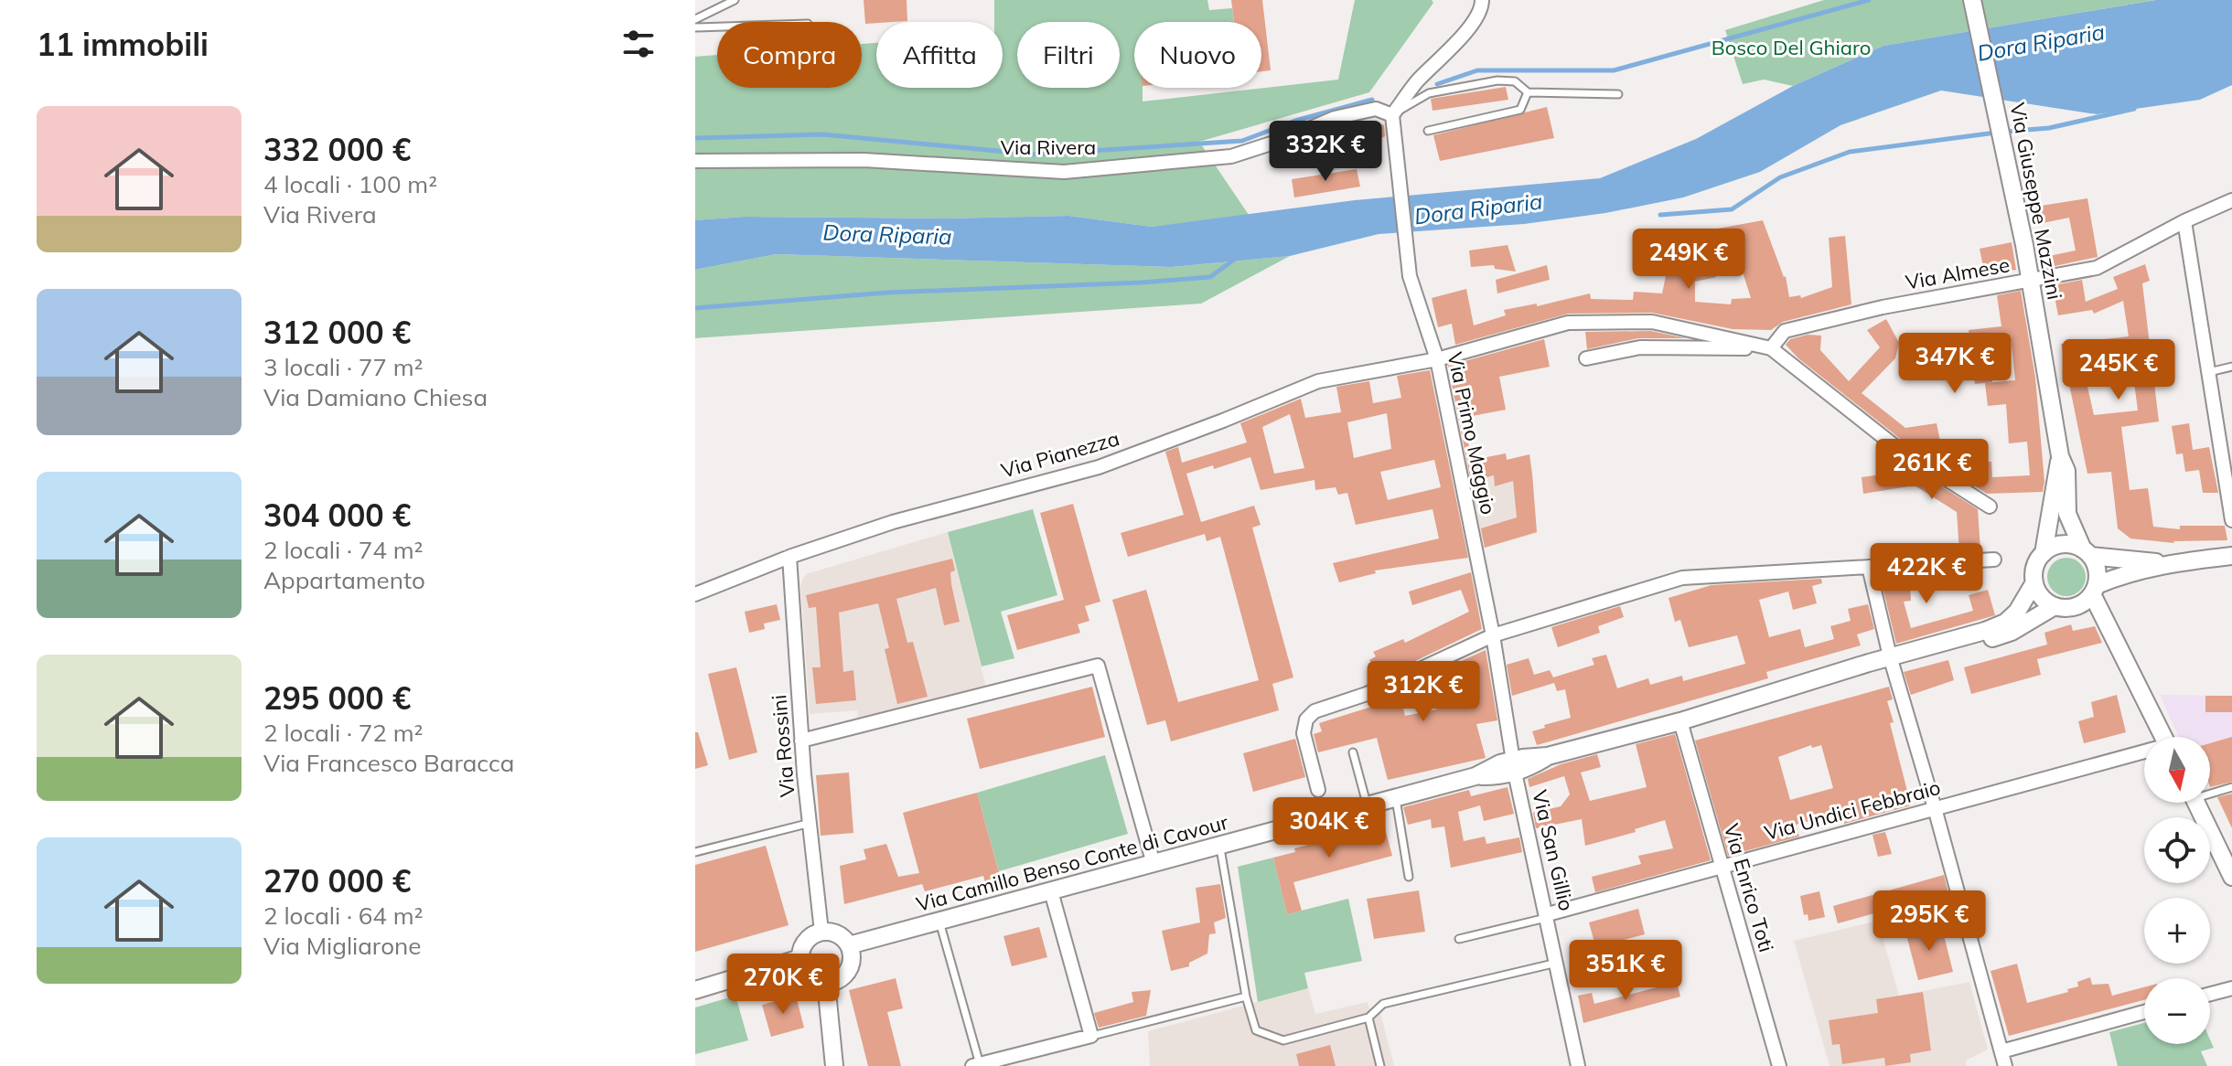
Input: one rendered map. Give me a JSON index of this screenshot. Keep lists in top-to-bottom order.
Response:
{
  "streets": {
    "main road": ["Via Giuseppe Mazzini", "Via Camillo Benso Conte di Cavour"],
    "street": [
      "Via Rivera",
      "Via Almese",
      "Via Primo Maggio",
      "Via Pianezza",
      "Via Rossini",
      "Via Undici Febbraio",
      "Via San Gillio",
      "Via Enrico Toti"
    ]
  },
  "crossings": [
    ["Via Rivera", "Via Primo Maggio"],
    ["Via Giuseppe Mazzini", "Via Almese"],
    ["Via Giuseppe Mazzini", "Via Camillo Benso Conte di Cavour"],
    ["Via Almese", "Via Pianezza"],
    ["Via Primo Maggio", "Via Pianezza"],
    ["Via Primo Maggio", "Via San Gillio"],
    ["Via Primo Maggio", "Via Camillo Benso Conte di Cavour"],
    ["Via Pianezza", "Via Rossini"],
    ["Via Rossini", "Via Camillo Benso Conte di Cavour"],
    ["Via Undici Febbraio", "Via San Gillio"],
    ["Via Undici Febbraio", "Via Enrico Toti"],
    ["Via San Gillio", "Via Camillo Benso Conte di Cavour"],
    ["Via Camillo Benso Conte di Cavour", "Via Enrico Toti"]
  ],
  "water": ["Dora Riparia"],
  "parks": ["Bosco Del Ghiaro"],
  "north": "bottom",
  "page": {
    "heading": "11 immobili",
    "chip": [
      "Compra",
      "Affitta",
      "Filtri",
      "Nuovo"
    ],
    "list": [
      {
        "name": "332 000 €",
        "note": "4 locali · 100 m² · Via Rivera"
      },
      {
        "name": "312 000 €",
        "note": "3 locali · 77 m² · Via Damiano Chiesa"
      },
      {
        "name": "304 000 €",
        "note": "2 locali · 74 m² · Appartamento"
      },
      {
        "name": "295 000 €",
        "note": "2 locali · 72 m² · Via Francesco Baracca"
      },
      {
        "name": "270 000 €",
        "note": "2 locali · 64 m² · Via Migliarone"
      }
    ],
    "price": [
      "332K €",
      "249K €",
      "347K €",
      "245K €",
      "261K €",
      "422K €",
      "312K €",
      "304K €",
      "295K €",
      "351K €",
      "270K €"
    ],
    "map_buttons": ["+", "−"]
  }
}
